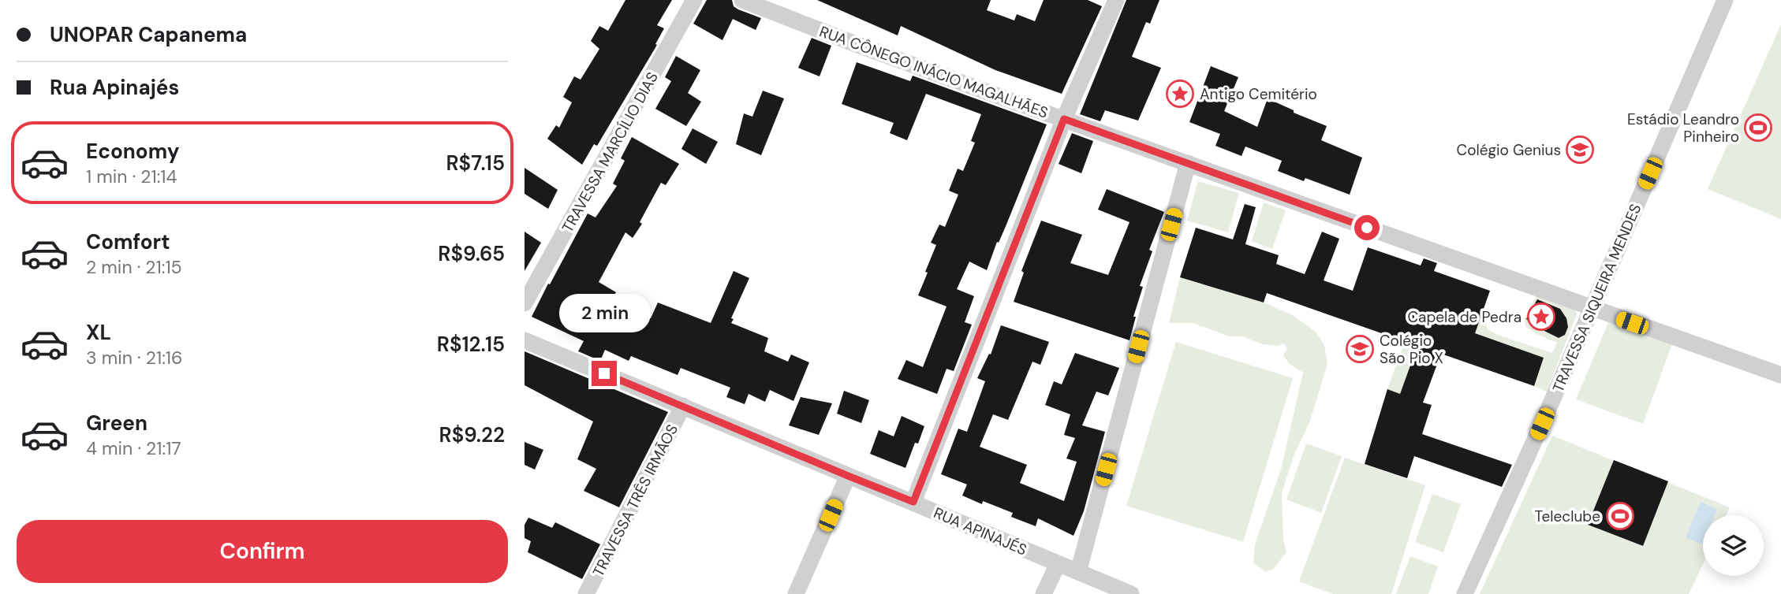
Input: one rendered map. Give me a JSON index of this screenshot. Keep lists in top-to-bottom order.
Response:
{
  "streets": {
    "street": [
      "RUA CÔNEGO INÁCIO MAGALHÃES",
      "TRAVESSA MARCÍLIO DIAS",
      "TRAVESSA SIQUEIRA MENDES",
      "TRAVESSA TRÊS IRMÃOS",
      "RUA APINAJÉS"
    ]
  },
  "crossings": [
    ["RUA CÔNEGO INÁCIO MAGALHÃES", "TRAVESSA SIQUEIRA MENDES"],
    ["TRAVESSA TRÊS IRMÃOS", "RUA APINAJÉS"]
  ],
  "places": {
    "place": ["Antigo Cemitério", "Capela de Pedra"],
    "sports": ["Estádio Leandro Pinheiro", "Teleclube"],
    "school or university": ["Colégio Genius", "Colégio São Pio X"]
  },
  "page": {
    "banner": ["UNOPAR Capanema", "Rua Apinajés"],
    "list": [
      {
        "name": "Economy",
        "note": "1 min · 21:14",
        "value": "R$7.15"
      },
      {
        "name": "Comfort",
        "note": "2 min · 21:15",
        "value": "R$9.65"
      },
      {
        "name": "XL",
        "note": "3 min · 21:16",
        "value": "R$12.15"
      },
      {
        "name": "Green",
        "note": "4 min · 21:17",
        "value": "R$9.22"
      }
    ],
    "bubble": "2 min",
    "buttons": "Confirm"
  }
}
